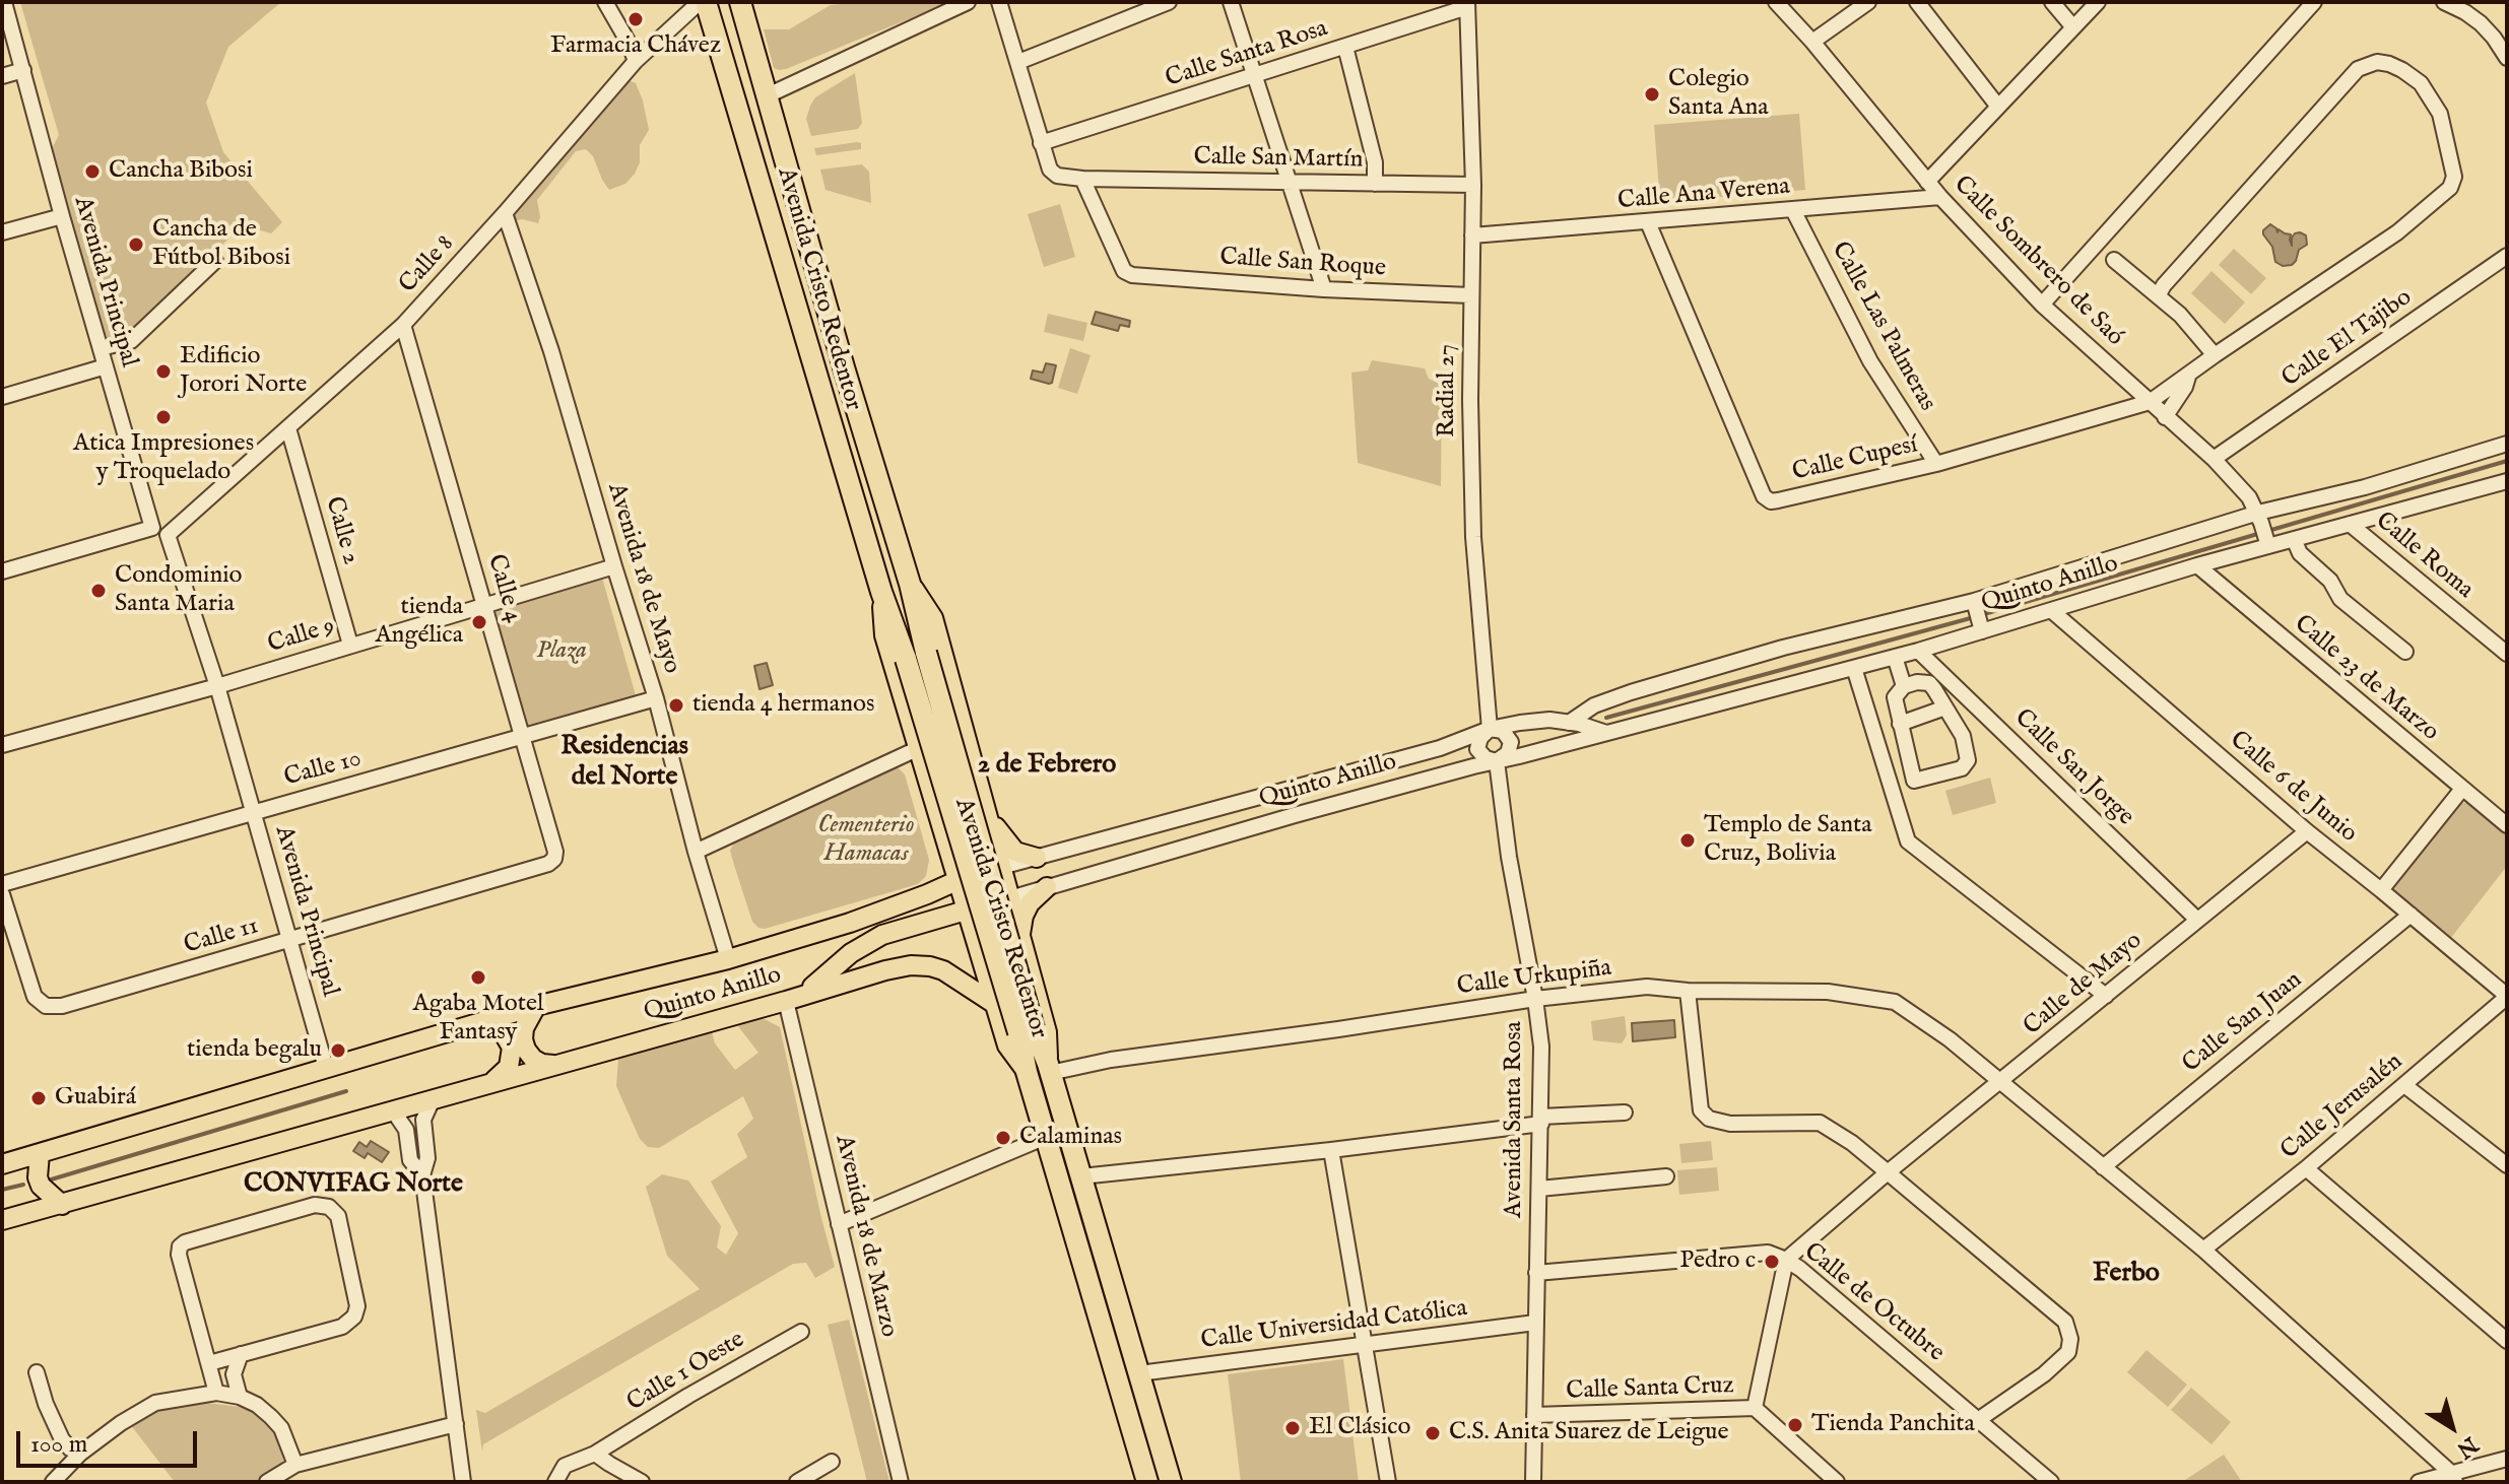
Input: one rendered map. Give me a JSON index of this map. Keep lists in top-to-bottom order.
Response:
{
  "streets": {
    "highway": ["Avenida Cristo Redentor"],
    "main road": ["Quinto Anillo"],
    "street": [
      "Calle Santa Rosa",
      "Calle San Martín",
      "Calle Ana Verena",
      "Calle Sombrero de Saó",
      "Calle San Roque",
      "Calle 8",
      "Avenida Principal",
      "Calle Las Palmeras",
      "Calle El Tajibo",
      "Radial 27",
      "Calle Cupesí",
      "Calle 2",
      "Calle Roma",
      "Avenida 18 de Mayo",
      "Calle 4",
      "Calle 9",
      "Calle 23 de Marzo",
      "Calle San Jorge",
      "Calle 10",
      "Calle 6 de Junio",
      "Calle 11",
      "Calle Urkupiña",
      "Calle de Mayo",
      "Calle San Juan",
      "Calle Jerusalén",
      "Avenida Santa Rosa",
      "Avenida 18 de Marzo",
      "Calle de Octubre",
      "Calle Universidad Católica",
      "Calle 1 Oeste",
      "Calle Santa Cruz"
    ]
  },
  "crossings": [
    ["Calle Santa Rosa", "Radial 27"],
    ["Calle San Martín", "Calle San Roque"],
    ["Calle San Martín", "Radial 27"],
    ["Calle Ana Verena", "Calle Sombrero de Saó"],
    ["Calle Ana Verena", "Calle Las Palmeras"],
    ["Calle Ana Verena", "Radial 27"],
    ["Calle Ana Verena", "Calle Cupesí"],
    ["Calle Sombrero de Saó", "Calle El Tajibo"],
    ["Calle Sombrero de Saó", "Calle Cupesí"],
    ["Calle Sombrero de Saó", "Quinto Anillo"],
    ["Calle San Roque", "Radial 27"],
    ["Calle 8", "Avenida Principal"],
    ["Calle 8", "Calle 2"],
    ["Calle 8", "Avenida 18 de Mayo"],
    ["Calle 8", "Calle 4"],
    ["Avenida Principal", "Quinto Anillo"],
    ["Avenida Principal", "Calle 9"],
    ["Avenida Principal", "Calle 10"],
    ["Avenida Principal", "Calle 11"],
    ["Avenida Cristo Redentor", "Quinto Anillo"],
    ["Avenida Cristo Redentor", "Calle Urkupiña"],
    ["Avenida Cristo Redentor", "Calle Universidad Católica"],
    ["Calle Las Palmeras", "Calle Cupesí"],
    ["Radial 27", "Quinto Anillo"],
    ["Radial 27", "Avenida Santa Rosa"],
    ["Calle 2", "Calle 9"],
    ["Calle Roma", "Quinto Anillo"],
    ["Avenida 18 de Mayo", "Quinto Anillo"],
    ["Avenida 18 de Mayo", "Calle 9"],
    ["Avenida 18 de Mayo", "Calle 10"],
    ["Quinto Anillo", "Calle 23 de Marzo"],
    ["Quinto Anillo", "Calle San Jorge"],
    ["Quinto Anillo", "Calle 6 de Junio"],
    ["Quinto Anillo", "Avenida Santa Rosa"],
    ["Quinto Anillo", "Avenida 18 de Marzo"],
    ["Calle 4", "Calle 9"],
    ["Calle 4", "Calle 10"],
    ["Calle 4", "Calle 11"],
    ["Calle San Jorge", "Calle de Mayo"],
    ["Calle 6 de Junio", "Calle de Mayo"],
    ["Calle 6 de Junio", "Calle San Juan"],
    ["Calle 6 de Junio", "Calle Jerusalén"],
    ["Calle Urkupiña", "Calle de Mayo"],
    ["Calle Urkupiña", "Calle San Juan"],
    ["Calle Urkupiña", "Calle Jerusalén"],
    ["Calle Urkupiña", "Avenida Santa Rosa"],
    ["Calle de Mayo", "Calle de Octubre"],
    ["Avenida Santa Rosa", "Calle de Octubre"],
    ["Avenida Santa Rosa", "Calle Universidad Católica"],
    ["Avenida Santa Rosa", "Calle Santa Cruz"]
  ],
  "districts": [
    "Residencias del Norte",
    "2 de Febrero",
    "CONVIFAG Norte",
    "Ferbo"
  ],
  "parks": ["Plaza", "Cementerio Hamacas"],
  "places": [
    "Farmacia Chávez",
    "Colegio Santa Ana",
    "Cancha Bibosi",
    "Cancha de Fútbol Bibosi",
    "Edificio Jorori Norte",
    "Atica Impresiones y Troquelado",
    "Condominio Santa Maria",
    "tienda Angélica",
    "tienda 4 hermanos",
    "Templo de Santa Cruz, Bolivia",
    "Agaba Motel Fantasy",
    "tienda begalu",
    "Guabirá",
    "Calaminas",
    "Pedro c",
    "Tienda Panchita",
    "El Clásico",
    "C.S. Anita Suarez de Leigue"
  ],
  "scale_bar": "100 m",
  "north": "bottom right"
}
